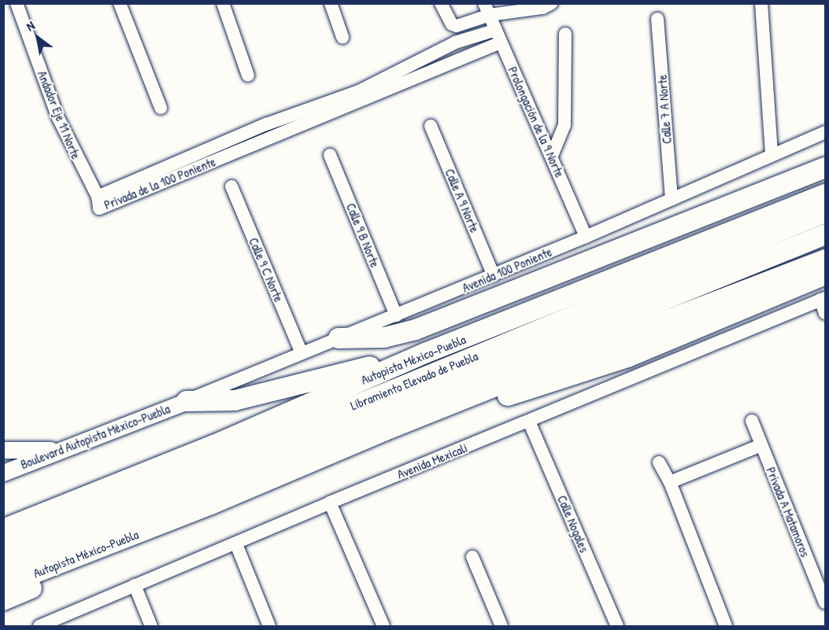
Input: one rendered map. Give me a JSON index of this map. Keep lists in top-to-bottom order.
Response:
{
  "streets": {
    "highway": ["Autopista México-Puebla", "Libramiento Elevado de Puebla"],
    "main road": ["Boulevard Autopista México-Puebla"],
    "street": [
      "Calle 7 A Norte",
      "Andador Eje 11 Norte",
      "Prolongación de la 9 Norte",
      "Privada de la 100 Poniente",
      "Calle A 9 Norte",
      "Calle 9 B Norte",
      "Calle 9 C Norte",
      "Avenida 100 Poniente",
      "Avenida Mexicali",
      "Privada A Matamoros",
      "Calle Nogales"
    ]
  },
  "crossings": [
    ["Calle 7 A Norte", "Avenida 100 Poniente"],
    ["Andador Eje 11 Norte", "Privada de la 100 Poniente"],
    ["Prolongación de la 9 Norte", "Privada de la 100 Poniente"],
    ["Prolongación de la 9 Norte", "Avenida 100 Poniente"],
    ["Calle A 9 Norte", "Avenida 100 Poniente"],
    ["Calle 9 B Norte", "Avenida 100 Poniente"],
    ["Calle 9 C Norte", "Avenida 100 Poniente"],
    ["Avenida 100 Poniente", "Boulevard Autopista México-Puebla"],
    ["Avenida Mexicali", "Calle Nogales"]
  ],
  "north": "top left"
}
